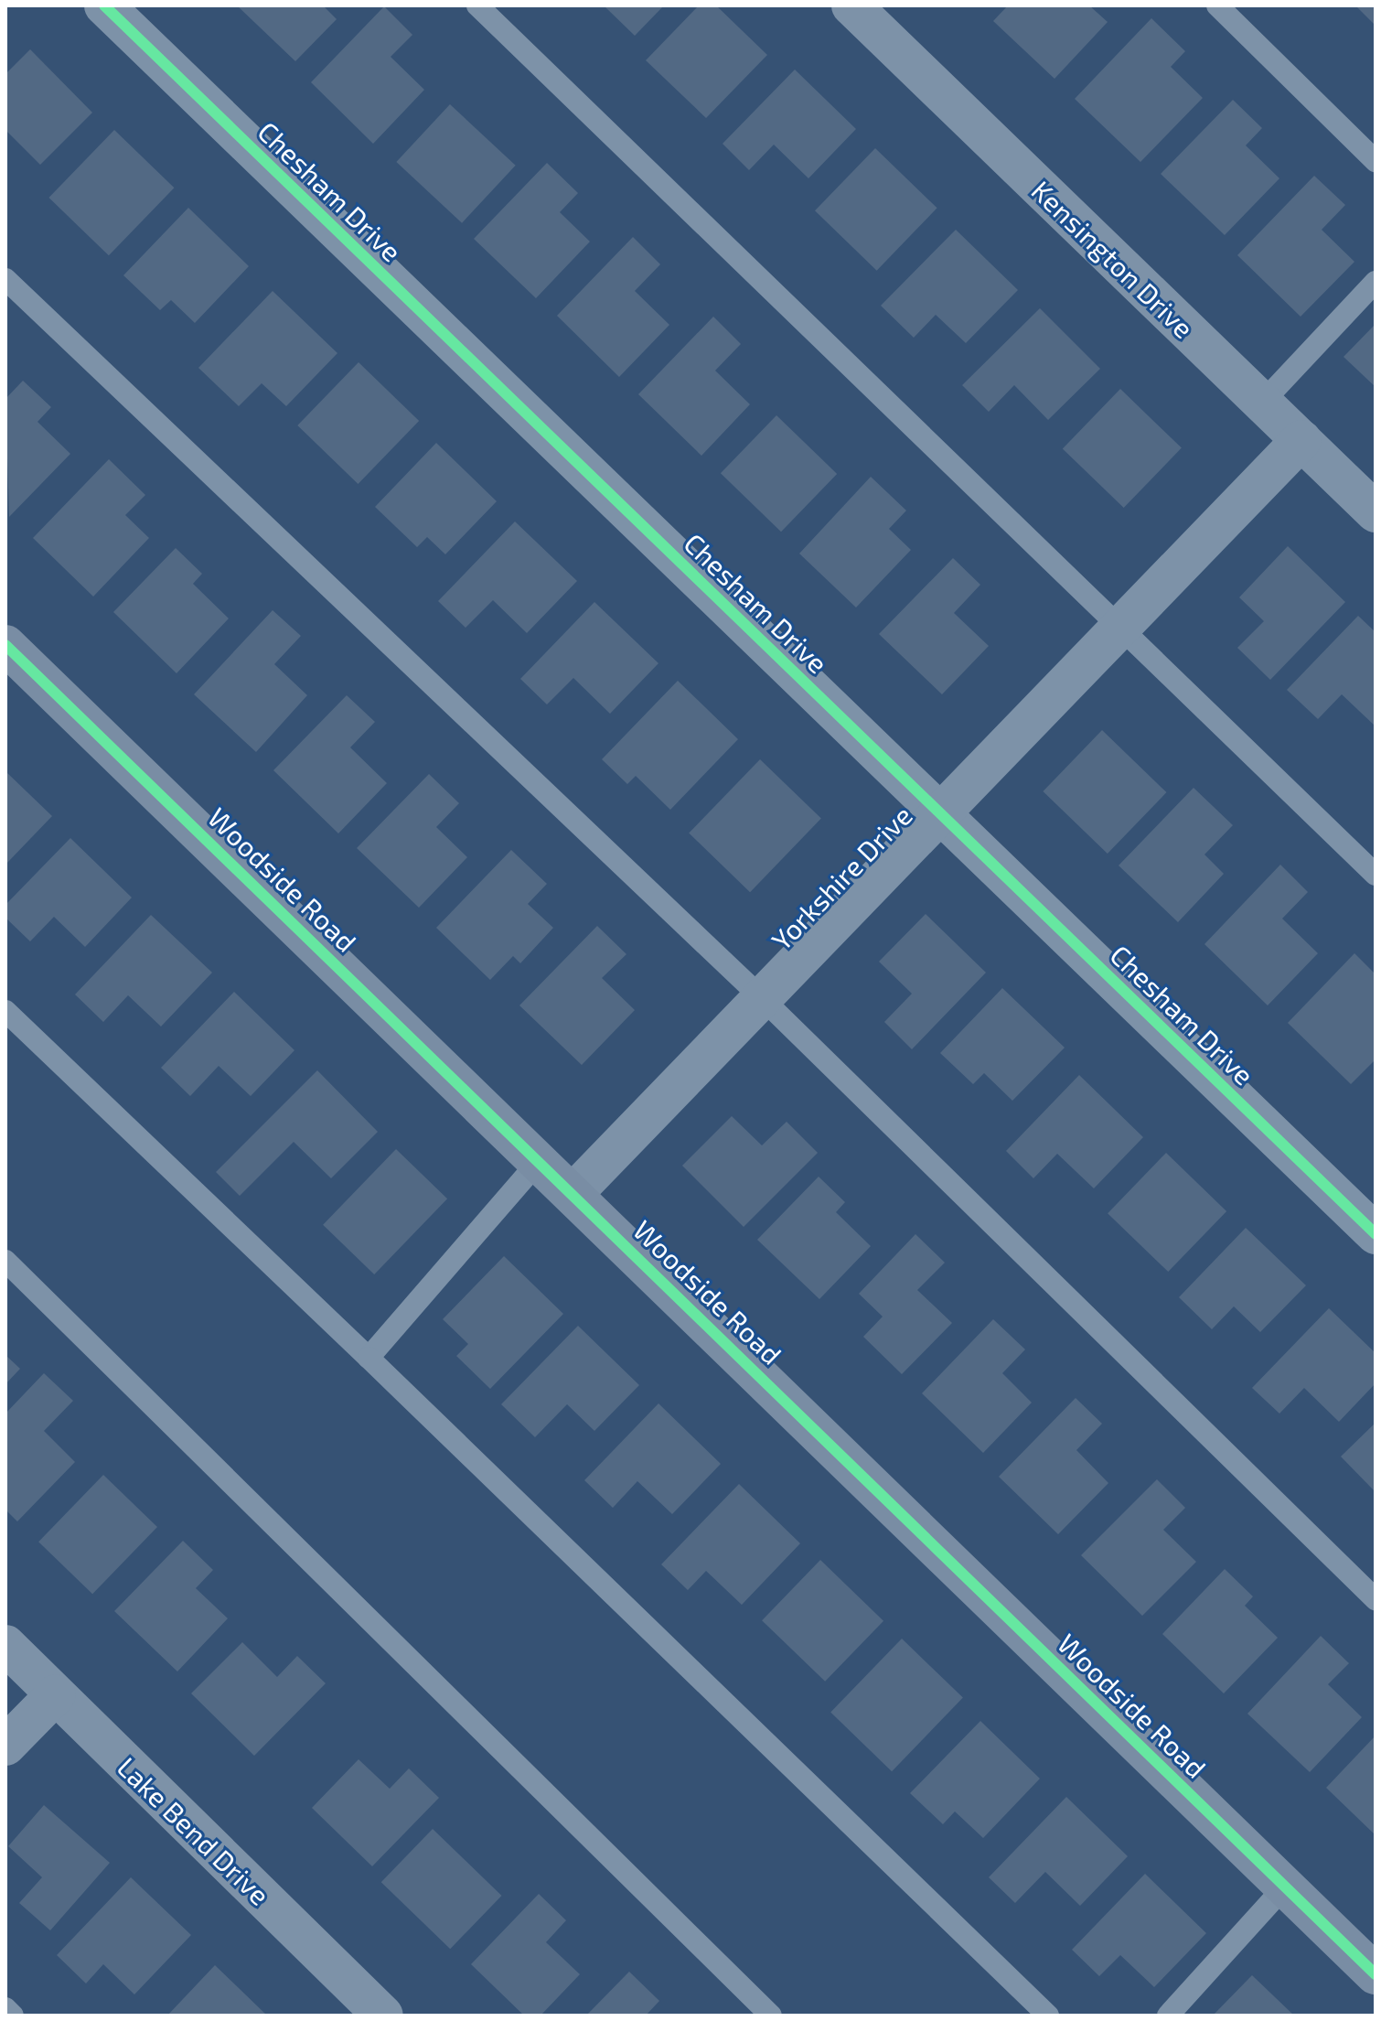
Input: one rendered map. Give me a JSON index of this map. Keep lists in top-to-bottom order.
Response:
{
  "streets": {
    "street": [
      "Chesham Drive",
      "Kensington Drive",
      "Yorkshire Drive",
      "Woodside Road",
      "Lake Bend Drive"
    ]
  },
  "crossings": [
    ["Chesham Drive", "Yorkshire Drive"],
    ["Kensington Drive", "Yorkshire Drive"],
    ["Yorkshire Drive", "Woodside Road"]
  ]
}
